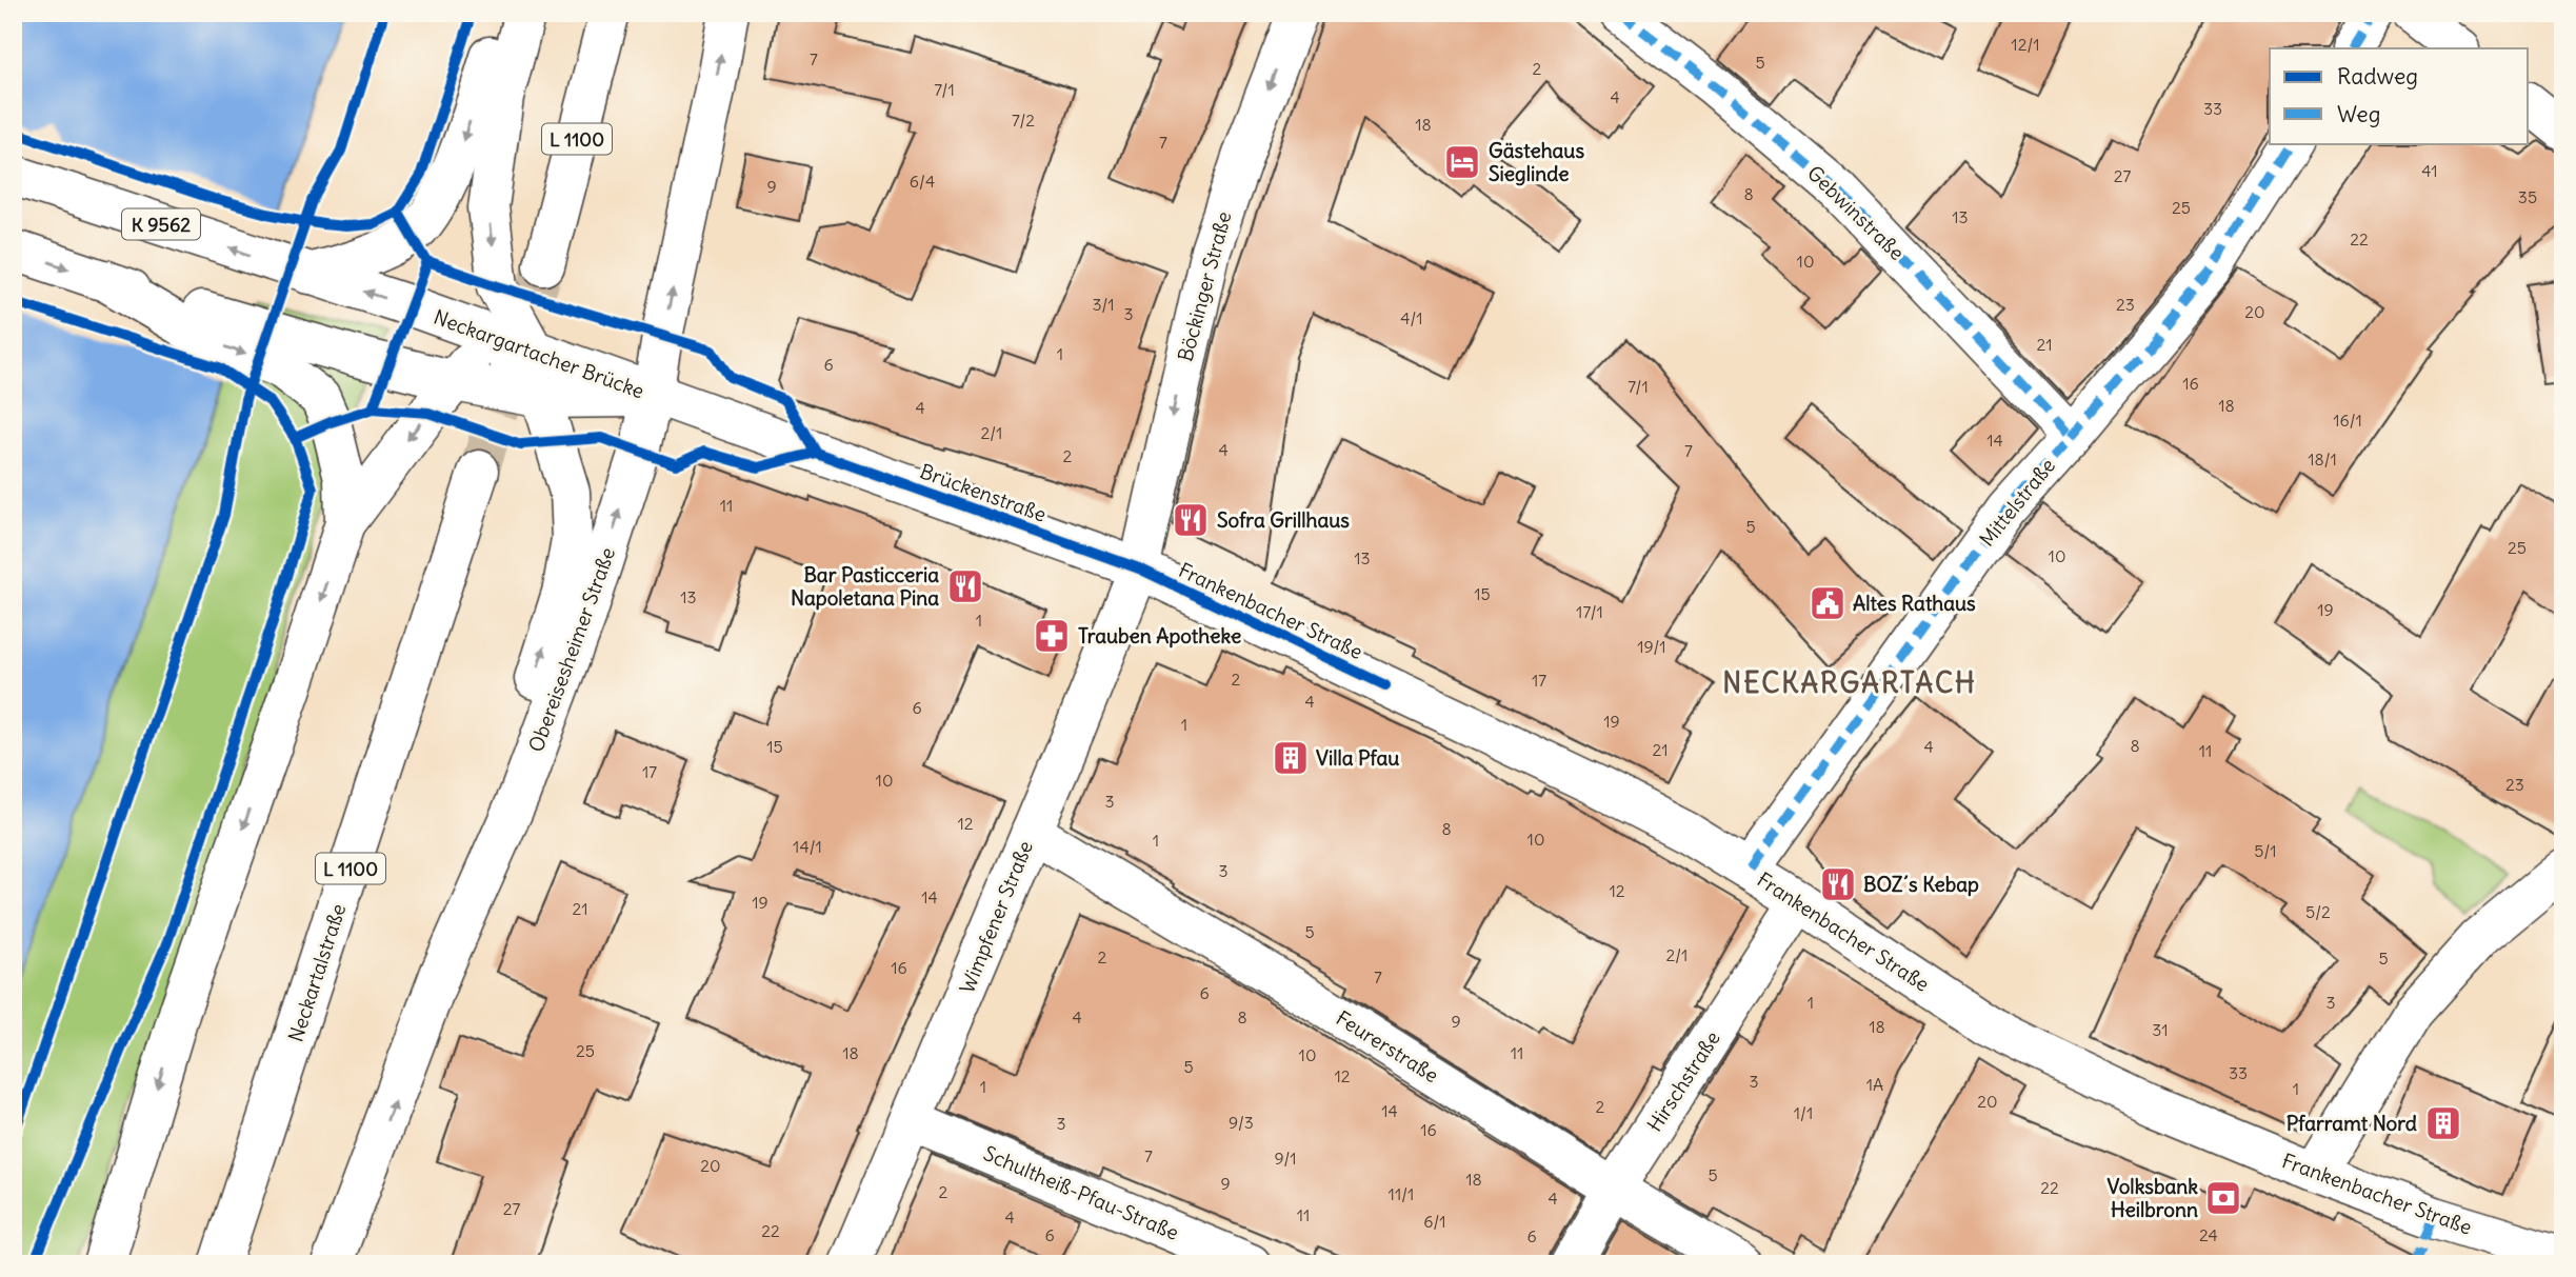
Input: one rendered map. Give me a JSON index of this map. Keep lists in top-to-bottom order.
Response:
{
  "streets": {
    "main road": [
      "L 1100",
      "Gebwinstraße",
      "K 9562",
      "Böckinger Straße",
      "Neckargartacher Brücke",
      "Brückenstraße",
      "Mittelstraße",
      "Frankenbacher Straße",
      "Obereisesheimer Straße",
      "Wimpfener Straße",
      "Neckartalstraße",
      "Feurerstraße",
      "Hirschstraße",
      "Schultheiß-Pfau-Straße"
    ]
  },
  "crossings": [
    ["Gebwinstraße", "Mittelstraße"],
    ["Böckinger Straße", "Brückenstraße"],
    ["Böckinger Straße", "Frankenbacher Straße"],
    ["Böckinger Straße", "Wimpfener Straße"],
    ["Neckargartacher Brücke", "Brückenstraße"],
    ["Neckargartacher Brücke", "Obereisesheimer Straße"],
    ["Brückenstraße", "Frankenbacher Straße"],
    ["Brückenstraße", "Obereisesheimer Straße"],
    ["Brückenstraße", "Wimpfener Straße"],
    ["Mittelstraße", "Frankenbacher Straße"],
    ["Frankenbacher Straße", "Wimpfener Straße"],
    ["Frankenbacher Straße", "Hirschstraße"],
    ["Wimpfener Straße", "Feurerstraße"],
    ["Wimpfener Straße", "Schultheiß-Pfau-Straße"],
    ["Feurerstraße", "Hirschstraße"]
  ],
  "one_way": ["Böckinger Straße"],
  "districts": ["NECKARGARTACH"],
  "places": {
    "hotel": ["Gästehaus Sieglinde"],
    "restaurant": ["Sofra Grillhaus", "Bar Pasticceria Napoletana Pina", "BOZ´s Kebap"],
    "public building": ["Altes Rathaus"],
    "pharmacy": ["Trauben Apotheke"],
    "building": ["Villa Pfau", "Pfarramt Nord"],
    "bank": ["Volksbank Heilbronn"]
  },
  "house_numbers": [
    "12/1",
    "7",
    "5",
    "2",
    "7/1",
    "4",
    "33",
    "7/2",
    "18",
    "7",
    "41",
    "27",
    "6/4",
    "9",
    "8",
    "35",
    "25",
    "13",
    "22",
    "10",
    "3/1",
    "23",
    "20",
    "3",
    "4/1",
    "21",
    "1",
    "6",
    "16",
    "7/1",
    "18",
    "4",
    "16/1",
    "2/1",
    "14",
    "4",
    "7",
    "2",
    "18/1",
    "11",
    "5",
    "25",
    "10",
    "13",
    "15",
    "13",
    "19",
    "17/1",
    "1",
    "19/1",
    "2",
    "17",
    "4",
    "6",
    "19",
    "1",
    "8",
    "15",
    "4",
    "21",
    "11",
    "17",
    "10",
    "23",
    "3",
    "12",
    "8",
    "10",
    "1",
    "14/1",
    "5/1",
    "3",
    "12",
    "14",
    "19",
    "21",
    "5/2",
    "5",
    "2/1",
    "2",
    "5",
    "16",
    "7",
    "6",
    "1",
    "3",
    "4",
    "8",
    "9",
    "18",
    "31",
    "25",
    "18",
    "11",
    "10",
    "5",
    "33",
    "12",
    "3",
    "1A",
    "1",
    "1",
    "20",
    "2",
    "14",
    "1/1",
    "9/3",
    "3",
    "16",
    "7",
    "9/1",
    "20",
    "5",
    "18",
    "9",
    "22",
    "2",
    "11/1",
    "4",
    "27",
    "11",
    "4",
    "6/1",
    "22",
    "6",
    "24",
    "6"
  ],
  "legend": ["Radweg", "Weg"]
}
